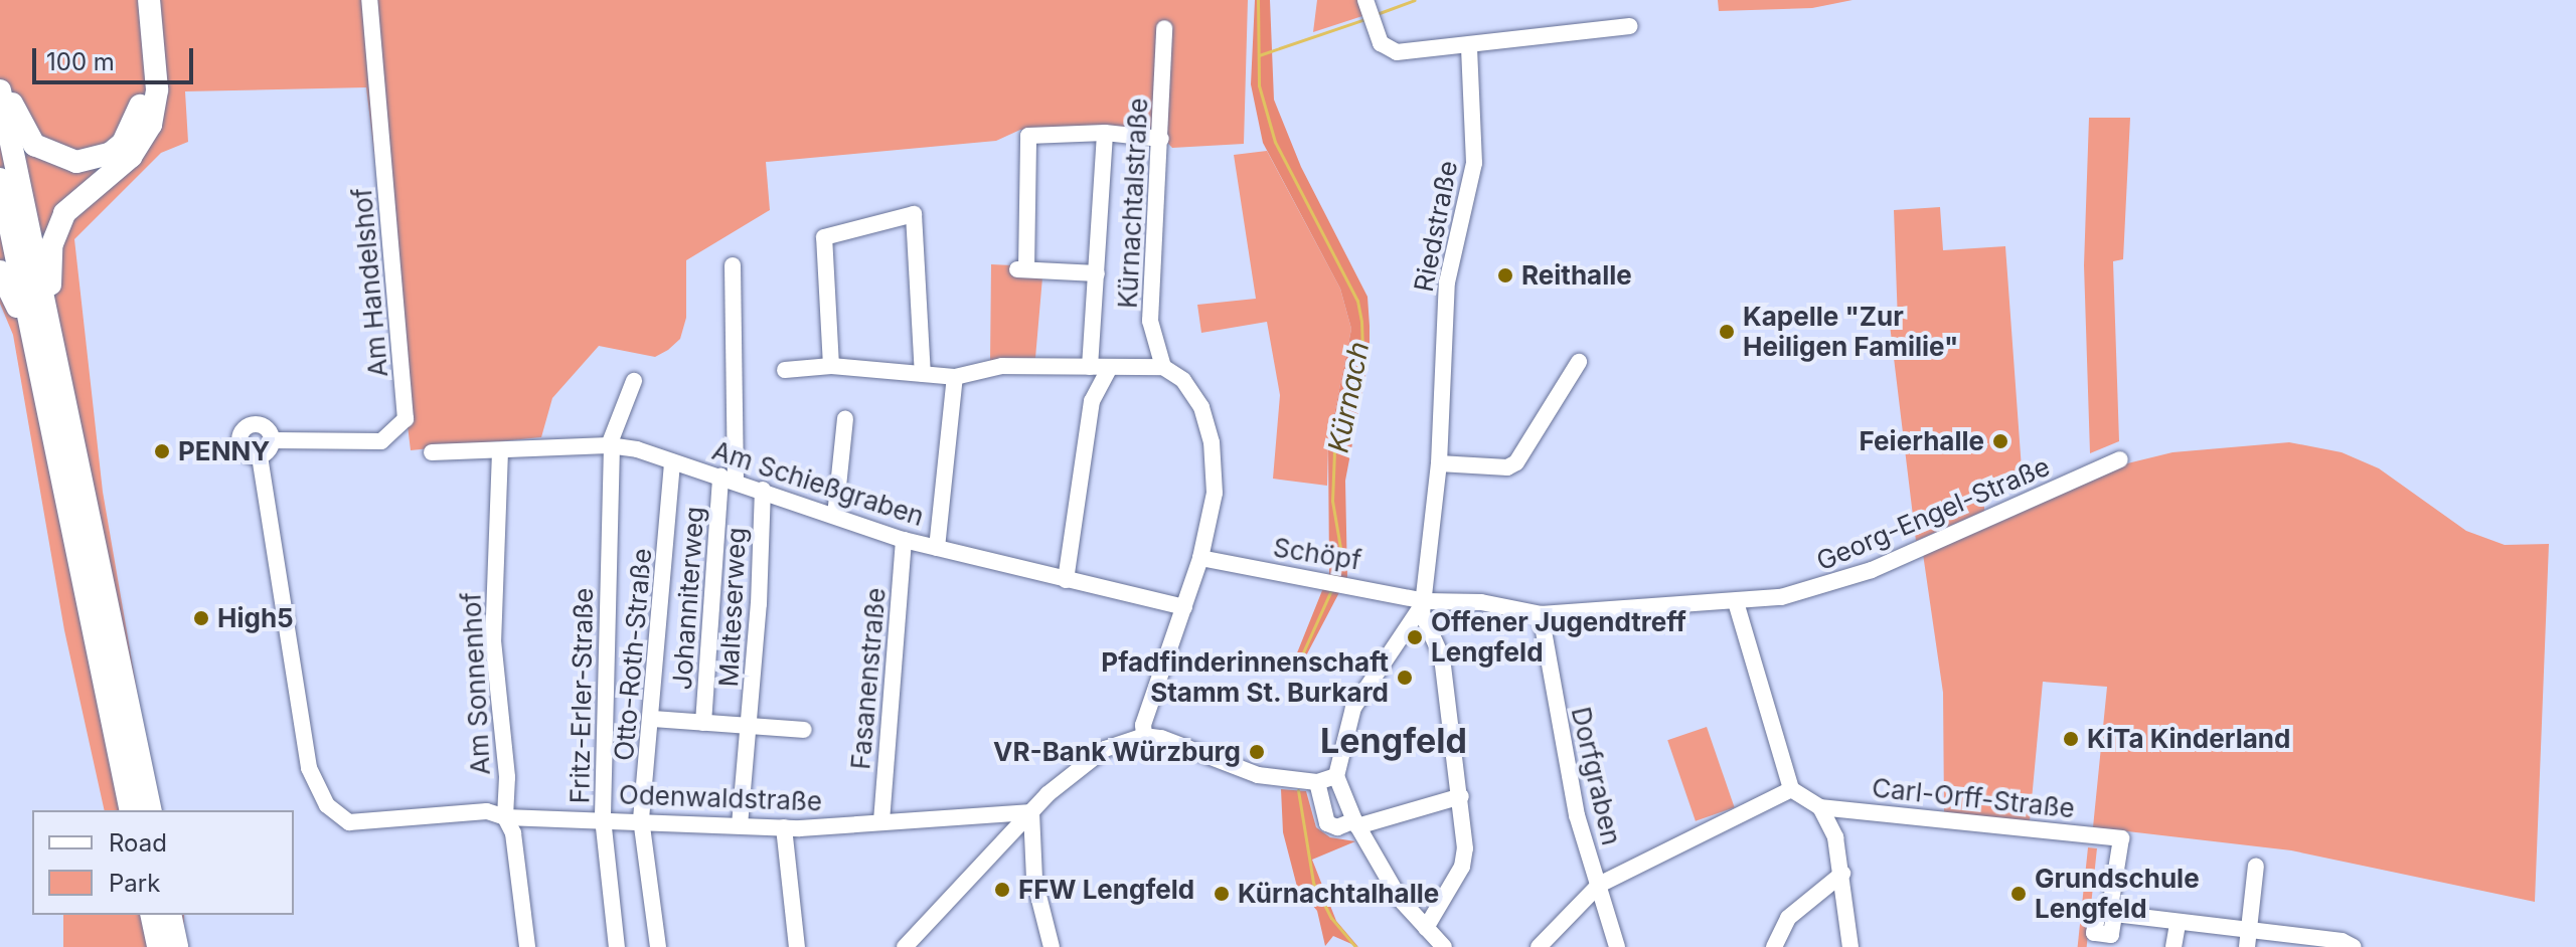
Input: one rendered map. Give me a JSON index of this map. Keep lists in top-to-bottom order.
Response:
{
  "streets": {
    "street": [
      "Kürnachtalstraße",
      "Riedstraße",
      "Am Handelshof",
      "Am Schießgraben",
      "Georg-Engel-Straße",
      "Schöpf",
      "Johanniterweg",
      "Malteserweg",
      "Otto-Roth-Straße",
      "Fasanenstraße",
      "Am Sonnenhof",
      "Fritz-Erler-Straße",
      "Dorfgraben",
      "Odenwaldstraße",
      "Carl-Orff-Straße"
    ]
  },
  "crossings": [
    ["Riedstraße", "Georg-Engel-Straße"],
    ["Riedstraße", "Schöpf"],
    ["Am Schießgraben", "Johanniterweg"],
    ["Am Schießgraben", "Malteserweg"],
    ["Am Schießgraben", "Otto-Roth-Straße"],
    ["Am Schießgraben", "Fasanenstraße"],
    ["Am Schießgraben", "Am Sonnenhof"],
    ["Am Schießgraben", "Fritz-Erler-Straße"],
    ["Georg-Engel-Straße", "Schöpf"],
    ["Georg-Engel-Straße", "Dorfgraben"],
    ["Johanniterweg", "Malteserweg"],
    ["Malteserweg", "Otto-Roth-Straße"],
    ["Malteserweg", "Odenwaldstraße"],
    ["Otto-Roth-Straße", "Odenwaldstraße"],
    ["Fasanenstraße", "Odenwaldstraße"],
    ["Am Sonnenhof", "Odenwaldstraße"],
    ["Fritz-Erler-Straße", "Odenwaldstraße"]
  ],
  "districts": ["Lengfeld"],
  "water": ["Kürnach"],
  "places": [
    "Reithalle",
    "Kapelle \"Zur Heiligen Familie\"",
    "Feierhalle",
    "PENNY",
    "High5",
    "Offener Jugendtreff Lengfeld",
    "Pfadfinderinnenschaft Stamm St. Burkard",
    "KiTa Kinderland",
    "VR-Bank Würzburg",
    "FFW Lengfeld",
    "Kürnachtalhalle",
    "Grundschule Lengfeld"
  ],
  "legend": ["Road", "Park"],
  "scale_bar": "100 m"
}
